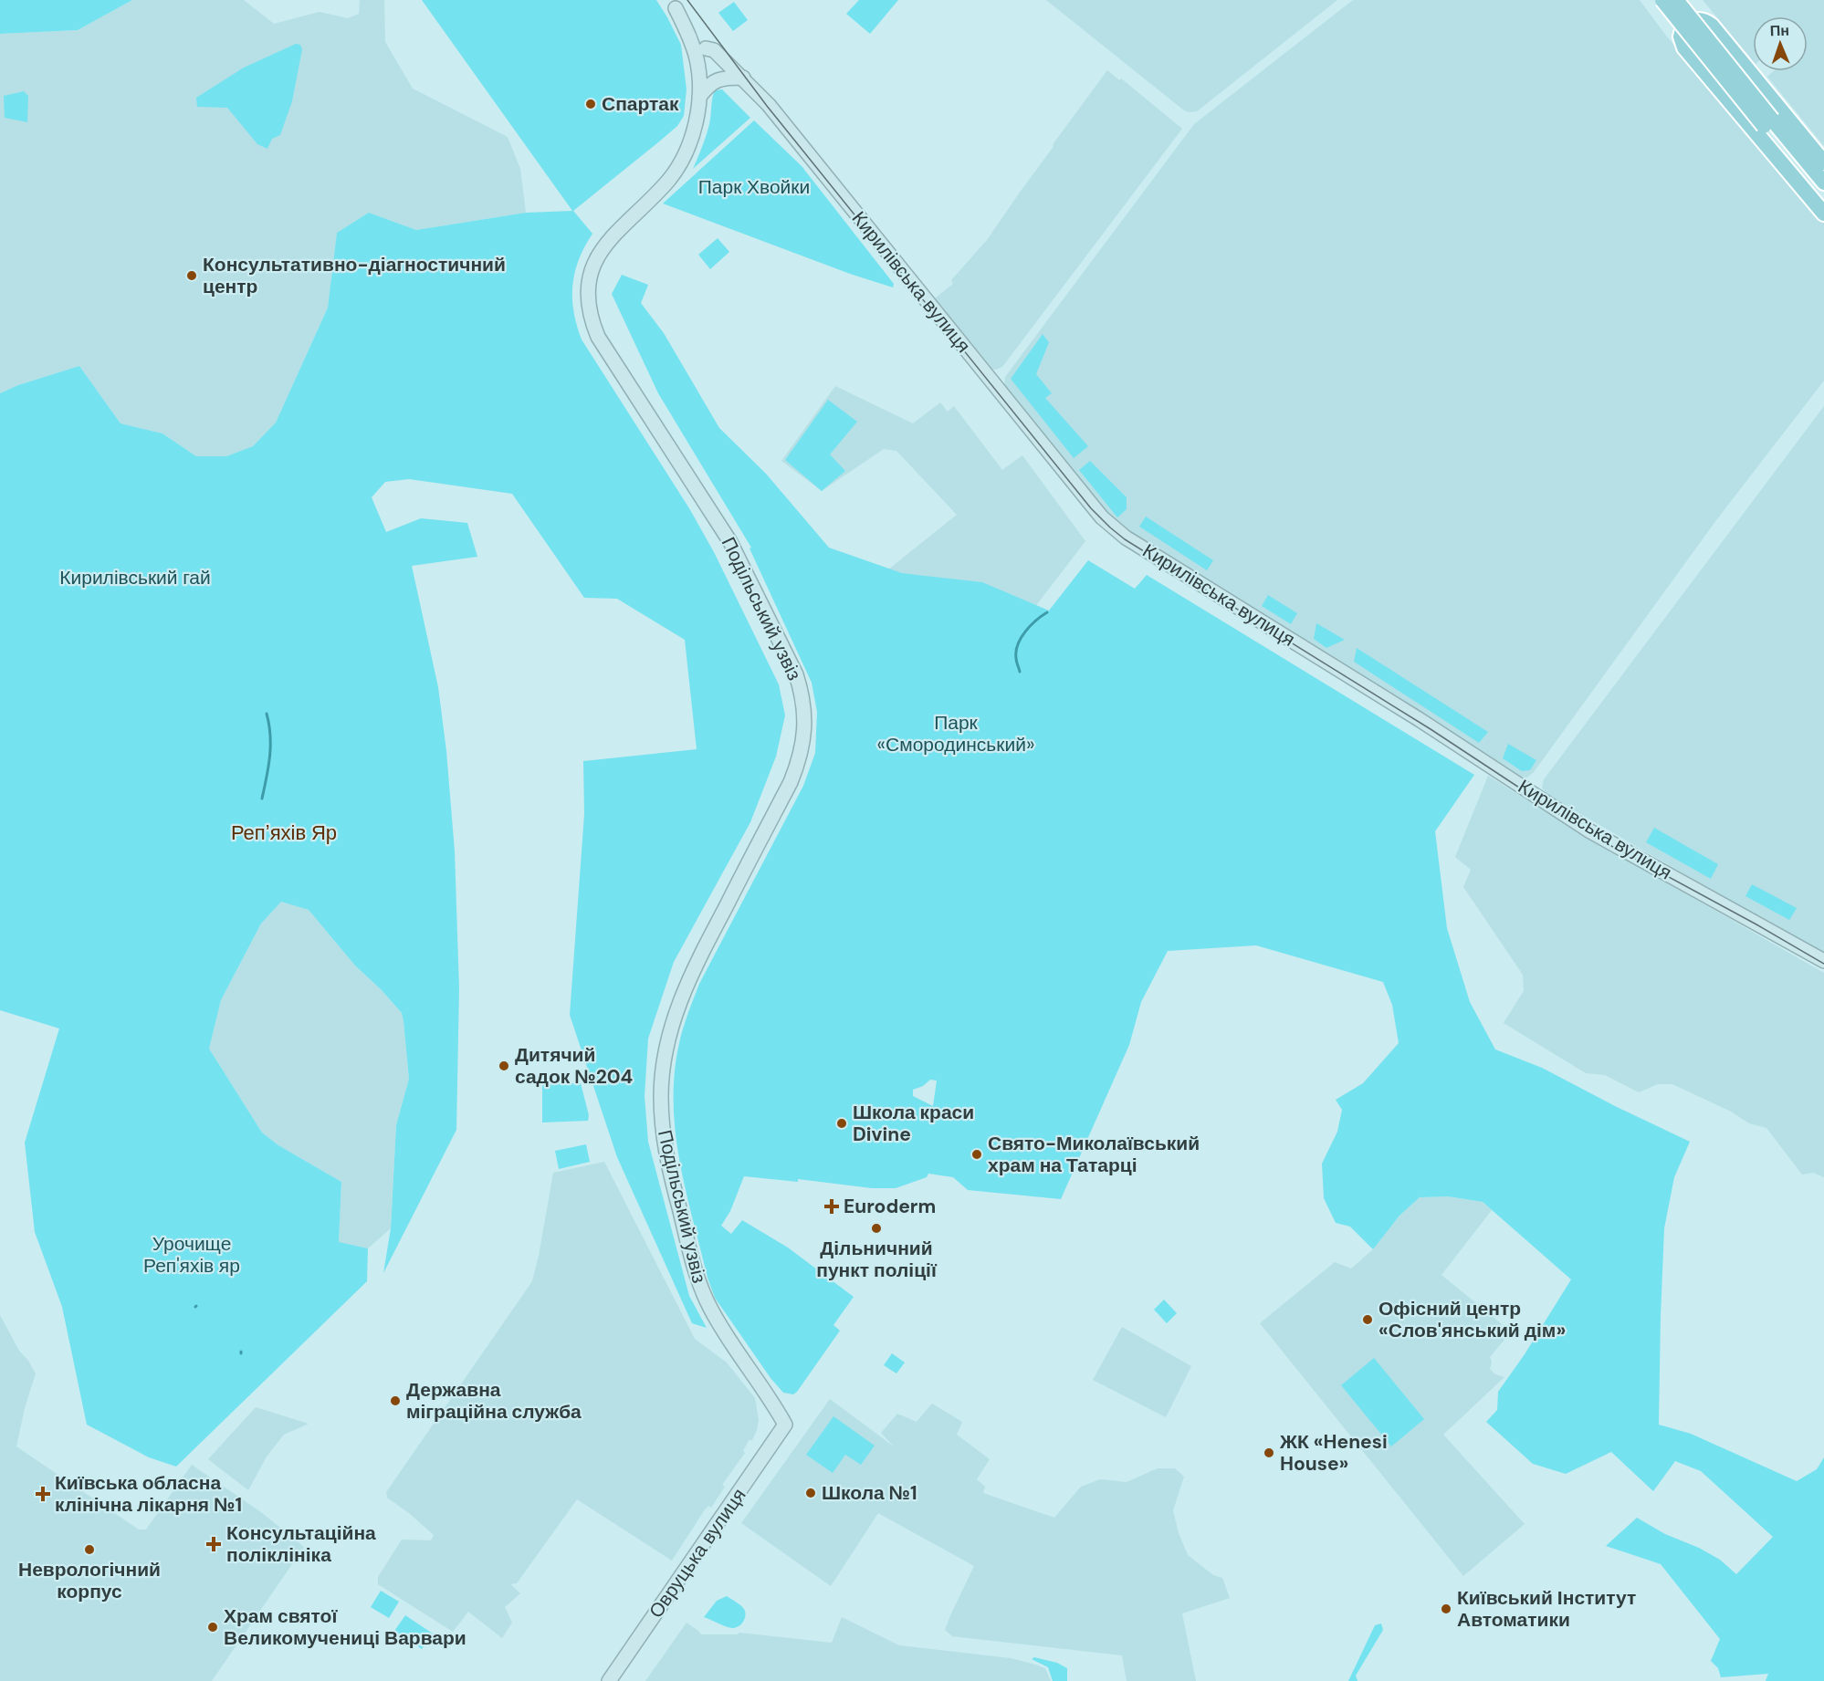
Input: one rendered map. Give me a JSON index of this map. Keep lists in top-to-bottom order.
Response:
{
  "streets": {
    "street": ["Кирилівська вулиця", "Подільський узвіз", "Овруцька вулиця"]
  },
  "crossings": [
    ["Кирилівська вулиця", "Подільський узвіз"],
    ["Подільський узвіз", "Овруцька вулиця"]
  ],
  "districts": ["Репʼяхів Яр"],
  "parks": [
    "Парк Хвойки",
    "Кирилівський гай",
    "Парк «Смородинський»",
    "Урочище Реп'яхів яр"
  ],
  "places": {
    "other": [
      "Спартак",
      "Консультативно-діагностичний центр",
      "Дитячий садок №204",
      "Школа краси Divine",
      "Свято-Миколаївський храм на Татарці",
      "Дільничний пункт поліції",
      "Офісний центр «Слов'янський дім»",
      "Державна міграційна служба",
      "ЖК «Henesi House»",
      "Школа №1",
      "Неврологічний корпус",
      "Київський Інститут Автоматики",
      "Храм святої Великомучениці Варвари"
    ],
    "health": ["Euroderm", "Київська обласна клінічна лікарня №1", "Консультаційна поліклініка"]
  },
  "north": "top"
}
